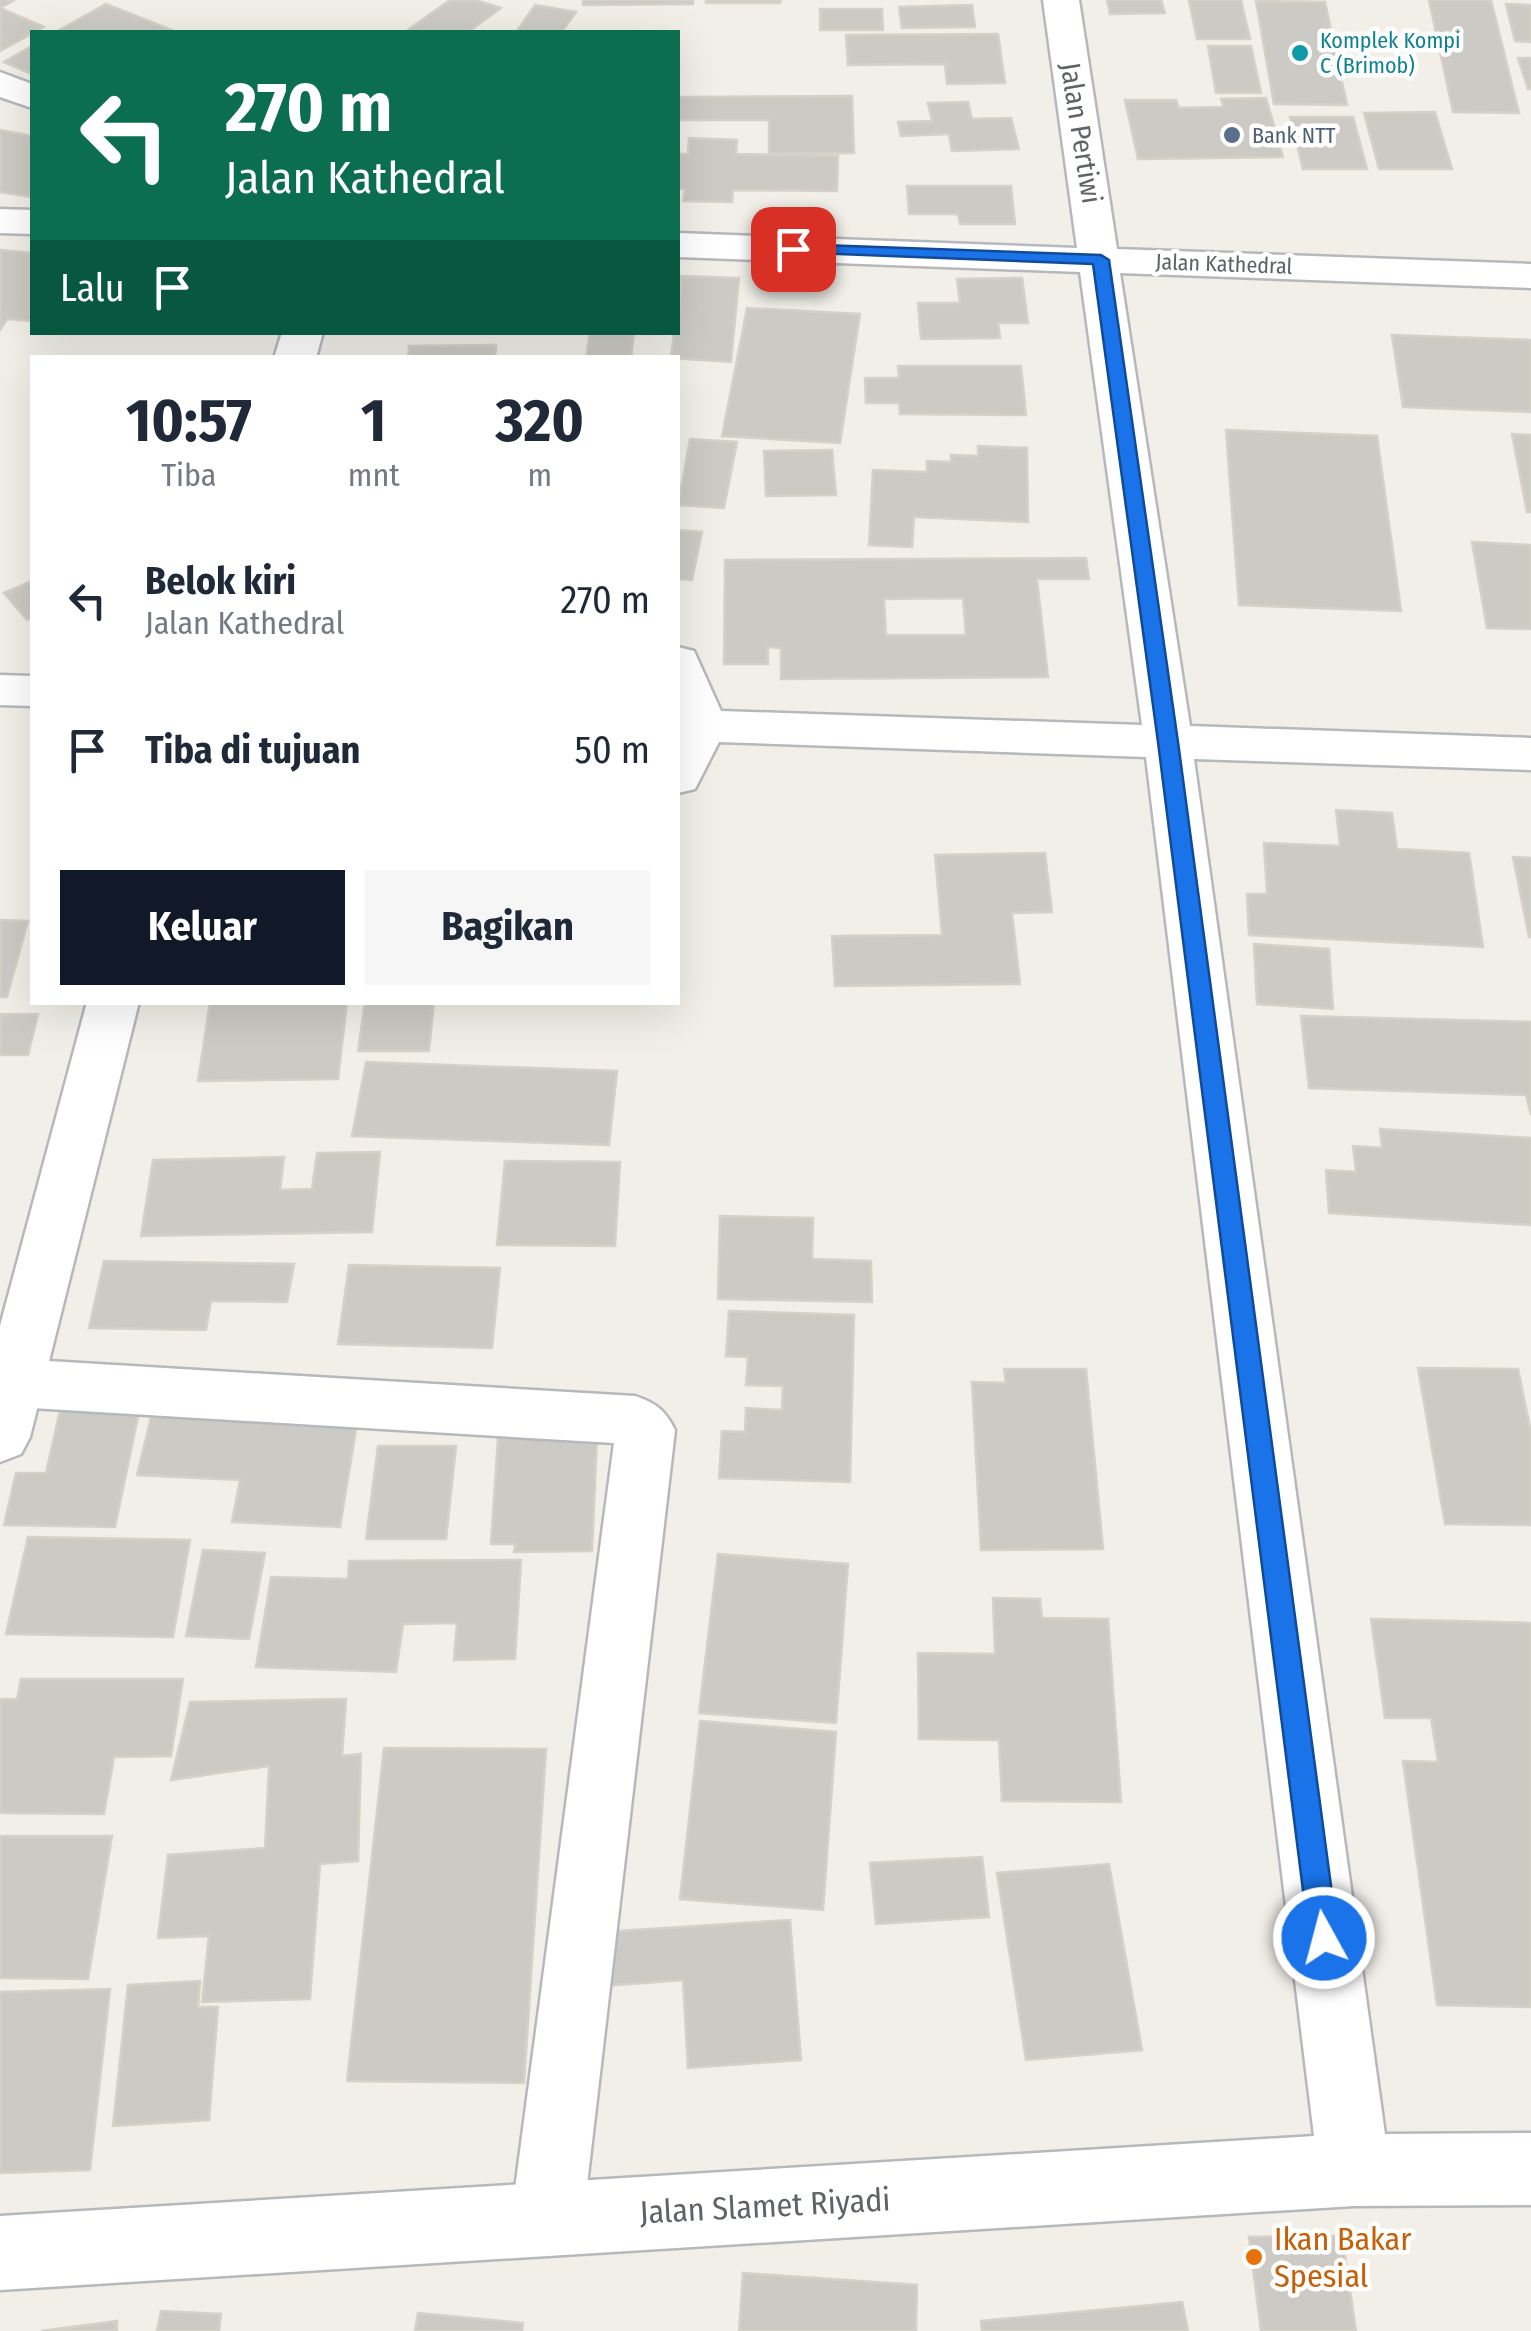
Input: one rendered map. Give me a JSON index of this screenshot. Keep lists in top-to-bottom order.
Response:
{
  "streets": {
    "street": ["Jalan Pertiwi", "Jalan Kathedral", "Jalan Slamet Riyadi"]
  },
  "crossings": [
    ["Jalan Pertiwi", "Jalan Kathedral"],
    ["Jalan Pertiwi", "Jalan Slamet Riyadi"]
  ],
  "places": ["Komplek Kompi C (Brimob)", "Bank NTT", "Ikan Bakar Spesial"],
  "page": {
    "turn": ["270 m", "Jalan Kathedral"],
    "then": "Lalu",
    "eta": [
      "10:57",
      "Tiba",
      "1",
      "mnt",
      "320",
      "m"
    ],
    "list": [
      {
        "name": "Belok kiri",
        "note": "Jalan Kathedral",
        "value": "270 m"
      },
      {
        "name": "Tiba di tujuan",
        "value": "50 m"
      }
    ],
    "buttons": ["Keluar", "Bagikan"]
  }
}
